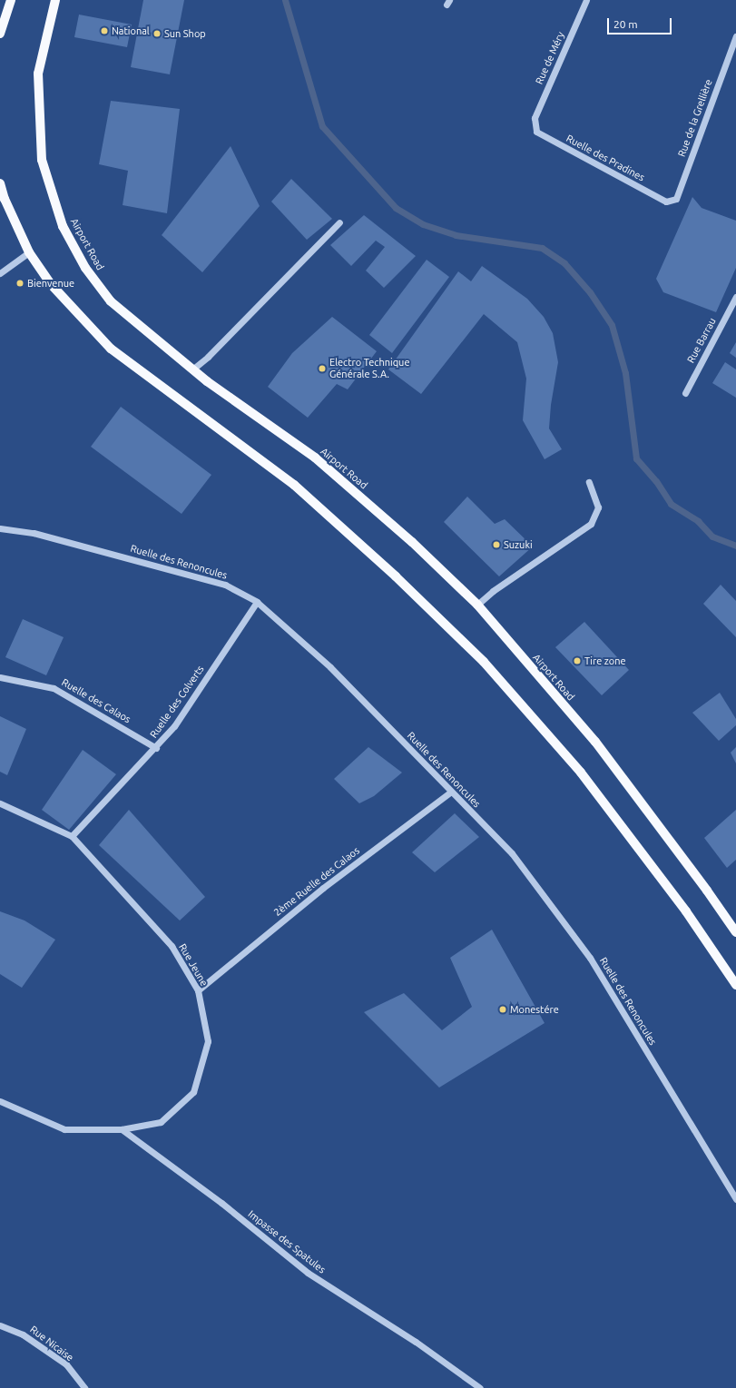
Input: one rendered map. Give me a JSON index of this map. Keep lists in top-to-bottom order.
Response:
{
  "streets": {
    "main road": ["Airport Road"],
    "street": [
      "Rue de Méry",
      "Rue de la Grellière",
      "Ruelle des Pradines",
      "Rue Barrau",
      "Ruelle des Renoncules",
      "Ruelle des Calaos",
      "Ruelle des Colverts",
      "2ème Ruelle des Calaos",
      "Rue Jeune",
      "Impasse des Spatules",
      "Rue Nicaise"
    ]
  },
  "crossings": [
    ["Rue de Méry", "Ruelle des Pradines"],
    ["Rue de la Grellière", "Ruelle des Pradines"],
    ["Ruelle des Renoncules", "Ruelle des Colverts"],
    ["Ruelle des Renoncules", "2ème Ruelle des Calaos"],
    ["Ruelle des Calaos", "Ruelle des Colverts"],
    ["Ruelle des Colverts", "Rue Jeune"],
    ["2ème Ruelle des Calaos", "Rue Jeune"],
    ["Rue Jeune", "Impasse des Spatules"]
  ],
  "places": [
    "National",
    "Sun Shop",
    "Bienvenue",
    "Electro Technique Générale S.A.",
    "Suzuki",
    "Tire zone",
    "Monestére"
  ],
  "scale_bar": "20 m"
}
